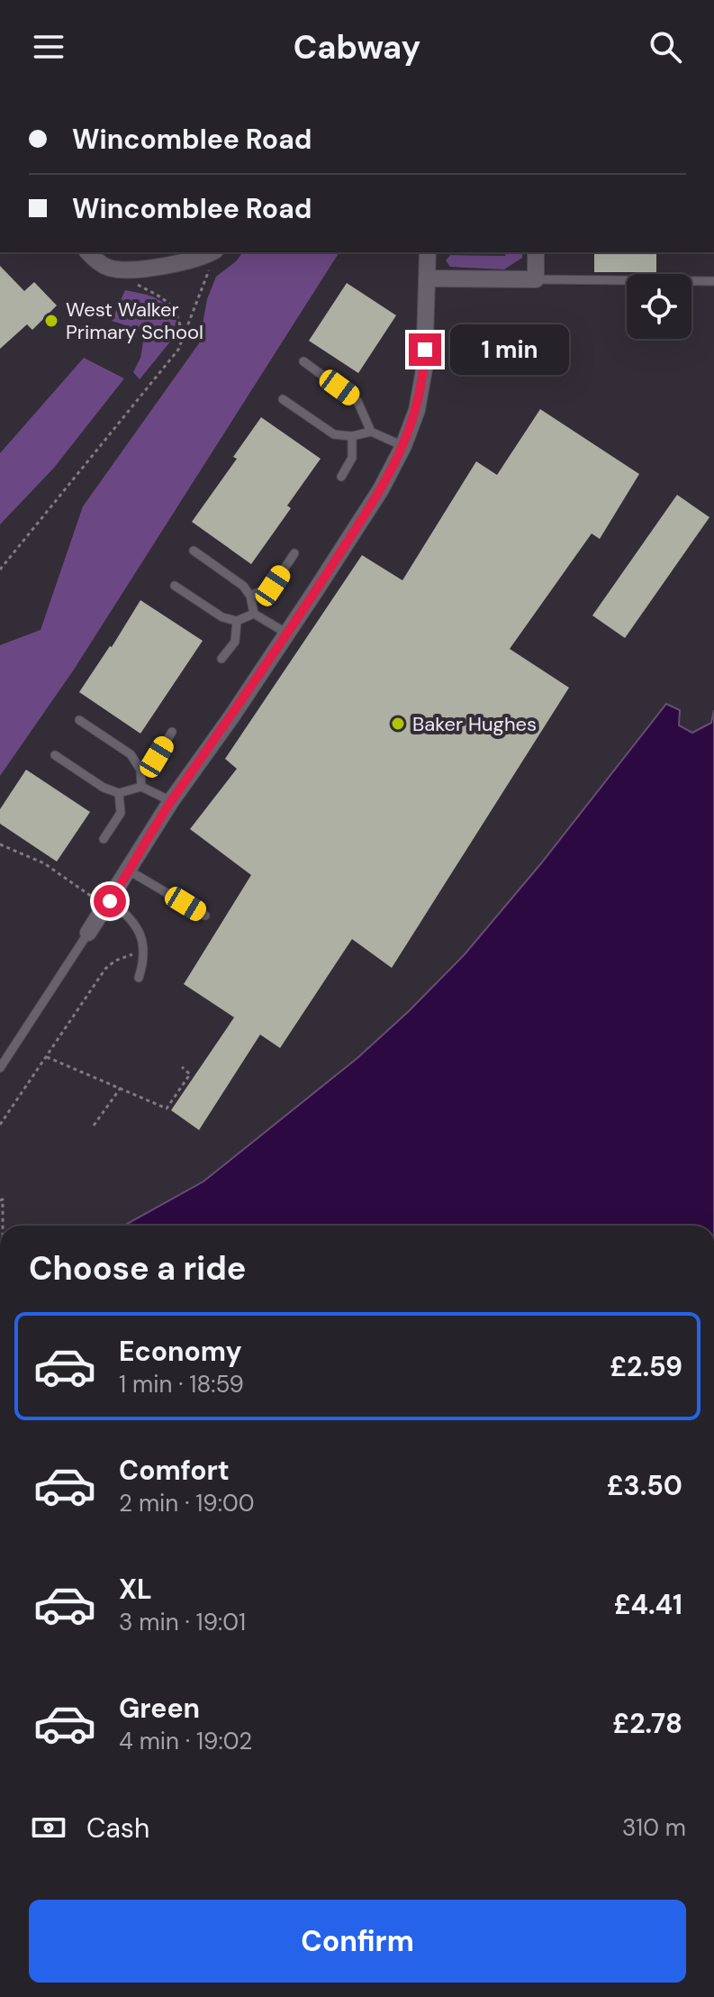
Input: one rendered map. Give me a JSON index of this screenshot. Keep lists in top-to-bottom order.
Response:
{
  "places": ["West Walker Primary School", "Baker Hughes"],
  "page": {
    "header": "Cabway",
    "banner": ["Wincomblee Road", "Wincomblee Road"],
    "bubble": "1 min",
    "heading": "Choose a ride",
    "list": [
      {
        "name": "Economy",
        "note": "1 min · 18:59",
        "value": "£2.59"
      },
      {
        "name": "Comfort",
        "note": "2 min · 19:00",
        "value": "£3.50"
      },
      {
        "name": "XL",
        "note": "3 min · 19:01",
        "value": "£4.41"
      },
      {
        "name": "Green",
        "note": "4 min · 19:02",
        "value": "£2.78"
      }
    ],
    "pay": ["Cash", "310 m"],
    "buttons": "Confirm"
  }
}
